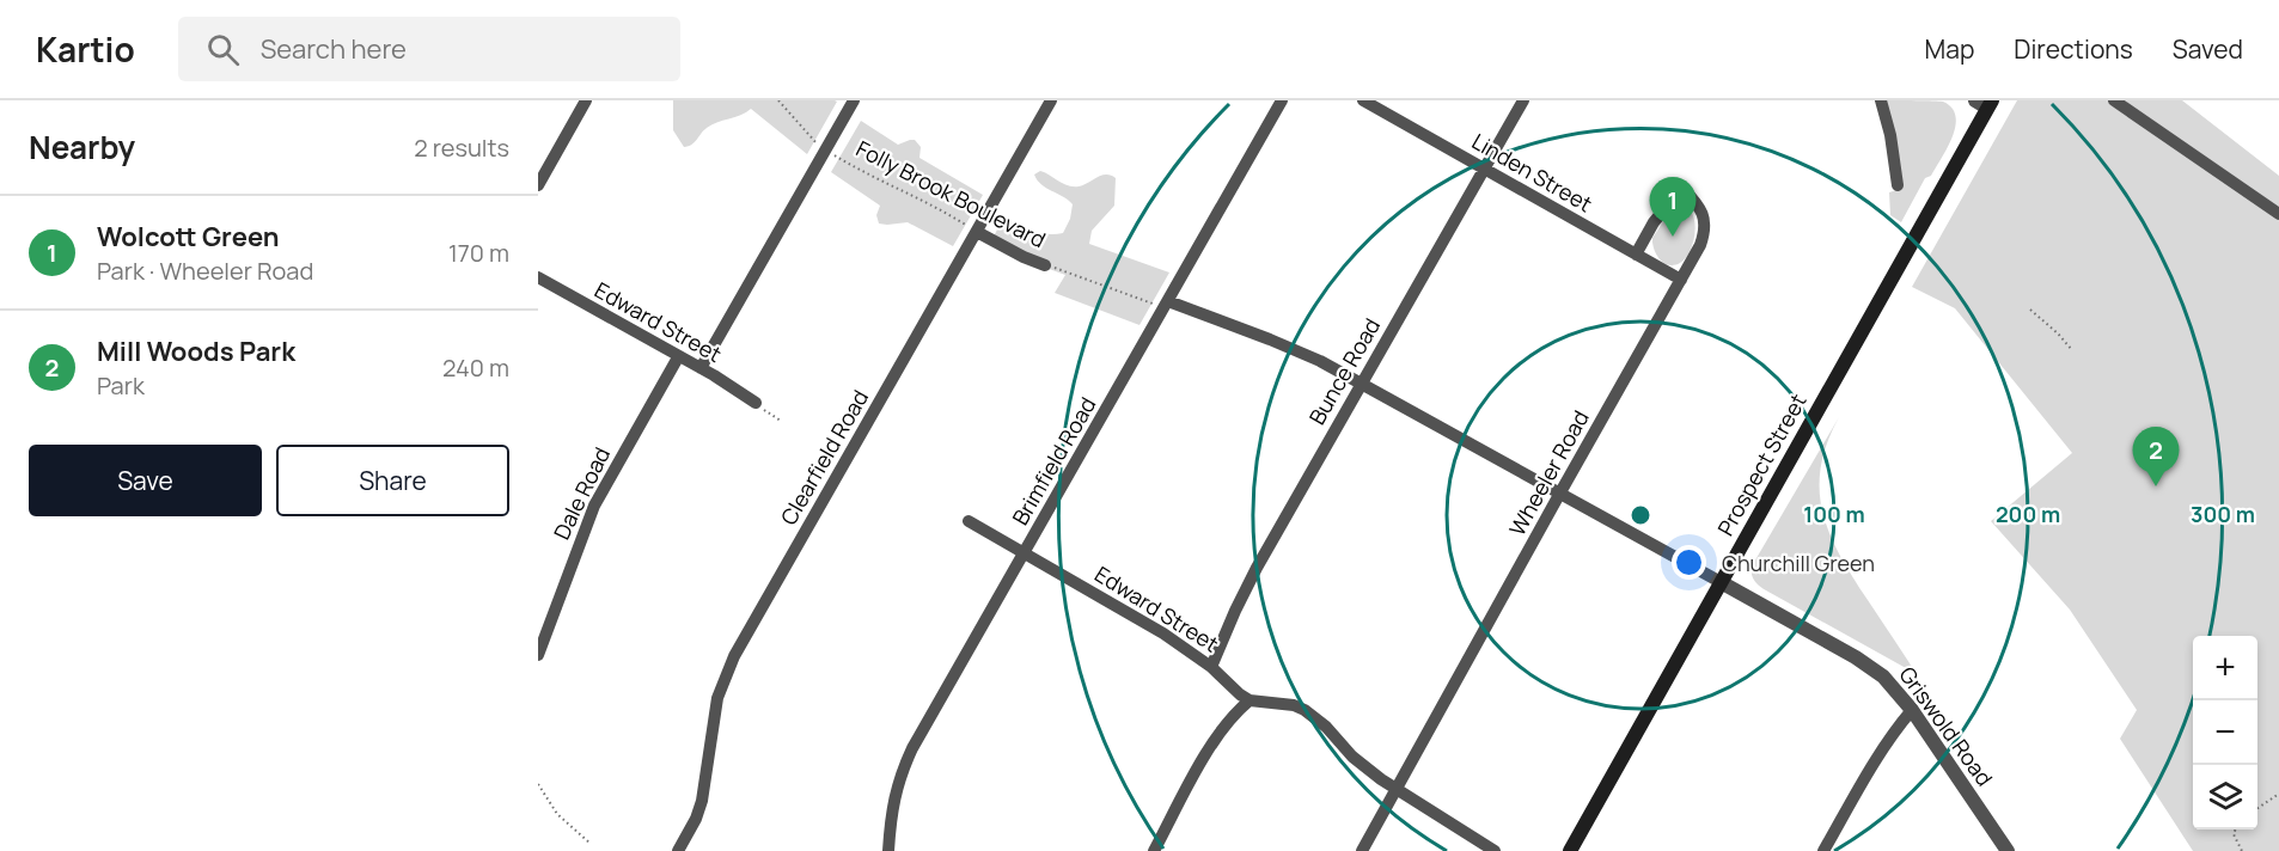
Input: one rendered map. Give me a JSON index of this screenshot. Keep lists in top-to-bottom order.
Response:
{
  "streets": {
    "main road": ["Prospect Street"],
    "street": [
      "Linden Street",
      "Folly Brook Boulevard",
      "Edward Street",
      "Bunce Road",
      "Clearfield Road",
      "Brimfield Road",
      "Wheeler Road",
      "Dale Road",
      "Griswold Road"
    ]
  },
  "crossings": [
    ["Linden Street", "Bunce Road"],
    ["Linden Street", "Wheeler Road"],
    ["Folly Brook Boulevard", "Clearfield Road"],
    ["Folly Brook Boulevard", "Brimfield Road"],
    ["Edward Street", "Bunce Road"],
    ["Edward Street", "Brimfield Road"],
    ["Edward Street", "Dale Road"],
    ["Prospect Street", "Griswold Road"]
  ],
  "parks": ["Churchill Green"],
  "page": {
    "header": "Kartio",
    "search": "Search here",
    "nav": ["Map", "Directions", "Saved"],
    "heading": ["Nearby", "2 results"],
    "pins": ["1", "2"],
    "list": [
      {
        "mark": "1",
        "name": "Wolcott Green",
        "note": "Park · Wheeler Road",
        "value": "170 m"
      },
      {
        "mark": "2",
        "name": "Mill Woods Park",
        "note": "Park",
        "value": "240 m"
      }
    ],
    "buttons": ["Save", "Share"],
    "map_buttons": ["+", "−"]
  },
  "rings": ["100 m", "200 m", "300 m"]
}
